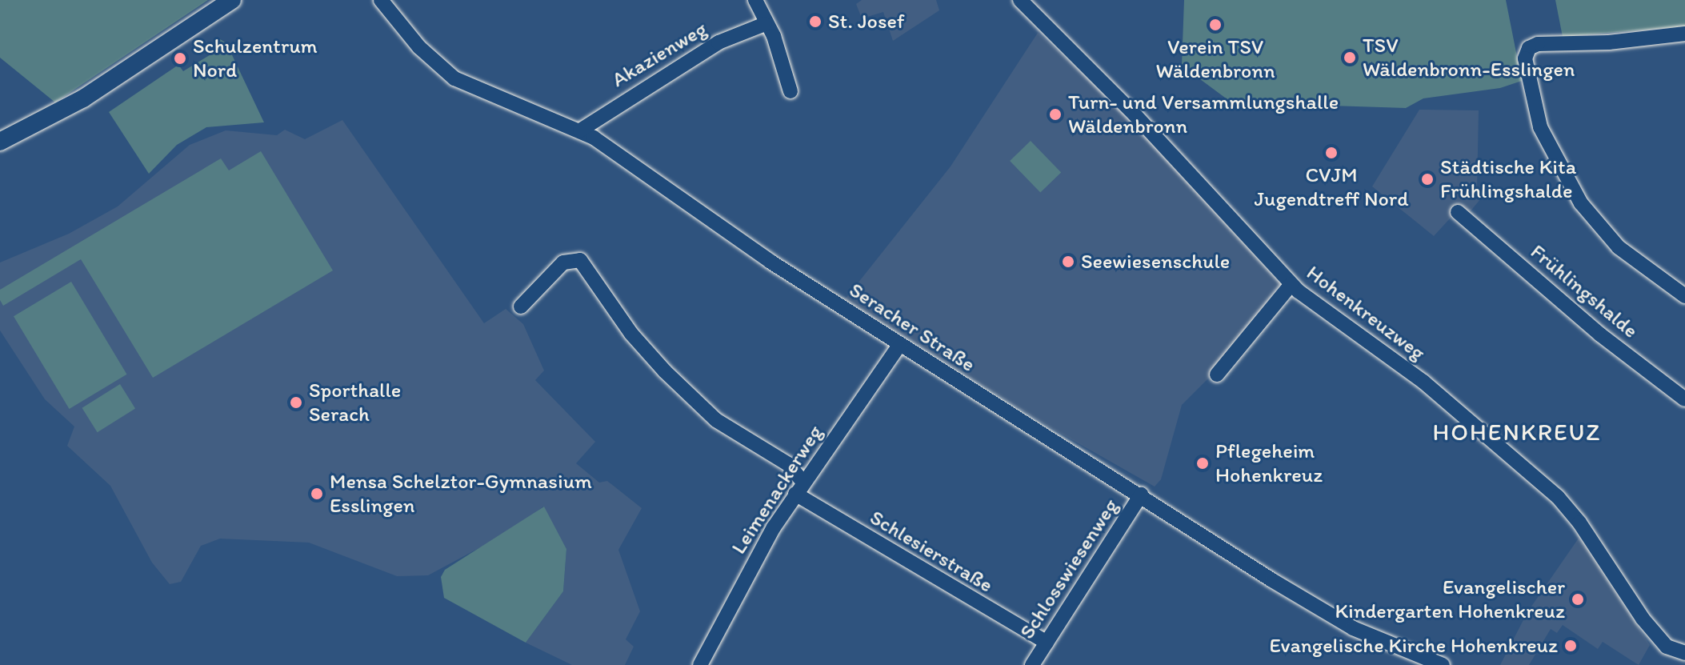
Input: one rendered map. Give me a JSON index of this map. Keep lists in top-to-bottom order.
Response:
{
  "streets": {
    "street": [
      "Akazienweg",
      "Frühlingshalde",
      "Hohenkreuzweg",
      "Seracher Straße",
      "Leimenackerweg",
      "Schlesierstraße",
      "Schlosswiesenweg"
    ]
  },
  "crossings": [
    ["Akazienweg", "Seracher Straße"],
    ["Seracher Straße", "Leimenackerweg"],
    ["Seracher Straße", "Schlosswiesenweg"],
    ["Leimenackerweg", "Schlesierstraße"],
    ["Schlesierstraße", "Schlosswiesenweg"]
  ],
  "districts": ["HOHENKREUZ"],
  "places": [
    "St. Josef",
    "Verein TSV Wäldenbronn",
    "TSV Wäldenbronn-Esslingen",
    "Schulzentrum Nord",
    "Turn- und Versammlungshalle Wäldenbronn",
    "CVJM Jugendtreff Nord",
    "Städtische Kita Frühlingshalde",
    "Seewiesenschule",
    "Sporthalle Serach",
    "Pflegeheim Hohenkreuz",
    "Mensa Schelztor-Gymnasium Esslingen",
    "Evangelischer Kindergarten Hohenkreuz",
    "Evangelische Kirche Hohenkreuz"
  ]
}
